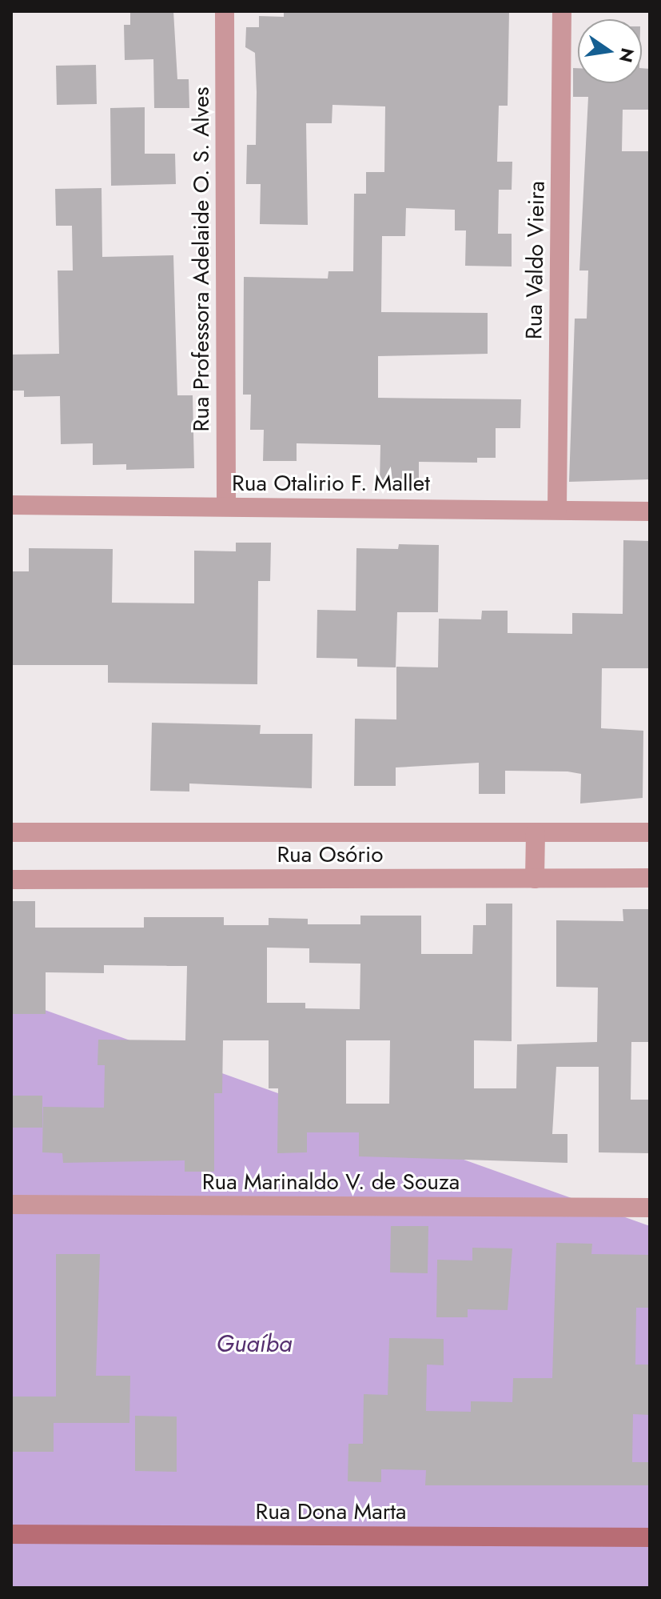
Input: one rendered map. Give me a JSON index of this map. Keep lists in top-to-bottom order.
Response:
{
  "streets": {
    "street": [
      "Rua Professora Adelaide O. S. Alves",
      "Rua Valdo Vieira",
      "Rua Otalirio F. Mallet",
      "Rua Osório",
      "Rua Marinaldo V. de Souza",
      "Rua Dona Marta"
    ]
  },
  "crossings": [
    ["Rua Professora Adelaide O. S. Alves", "Rua Otalirio F. Mallet"],
    ["Rua Valdo Vieira", "Rua Otalirio F. Mallet"]
  ],
  "water": ["Guaíba"],
  "north": "right"
}
